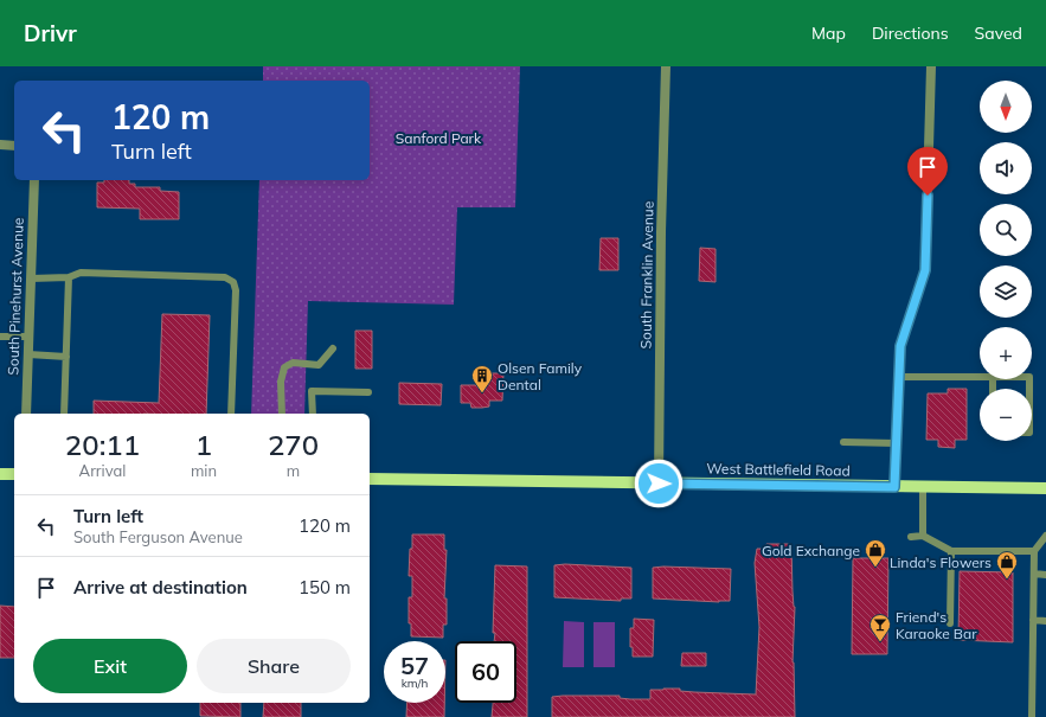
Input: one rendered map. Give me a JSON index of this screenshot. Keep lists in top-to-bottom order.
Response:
{
  "streets": {
    "main road": ["West Battlefield Road"],
    "street": ["South Franklin Avenue", "South Pinehurst Avenue"]
  },
  "crossings": [
    ["South Franklin Avenue", "West Battlefield Road"]
  ],
  "parks": ["Sanford Park"],
  "places": {
    "building": ["Olsen Family Dental"],
    "shop": ["Gold Exchange", "Linda's Flowers"],
    "bar": ["Friend's Karaoke Bar"]
  },
  "north": "bottom",
  "page": {
    "header": "Drivr",
    "nav": ["Map", "Directions", "Saved"],
    "map_buttons": ["+", "−"],
    "turn": ["120 m", "Turn left"],
    "eta": [
      "20:11",
      "Arrival",
      "1",
      "min",
      "270",
      "m"
    ],
    "list": [
      {
        "name": "Turn left",
        "note": "South Ferguson Avenue",
        "value": "120 m"
      },
      {
        "name": "Arrive at destination",
        "value": "150 m"
      }
    ],
    "buttons": ["Exit", "Share"],
    "speed": "57 km/h",
    "limit": "60"
  }
}
